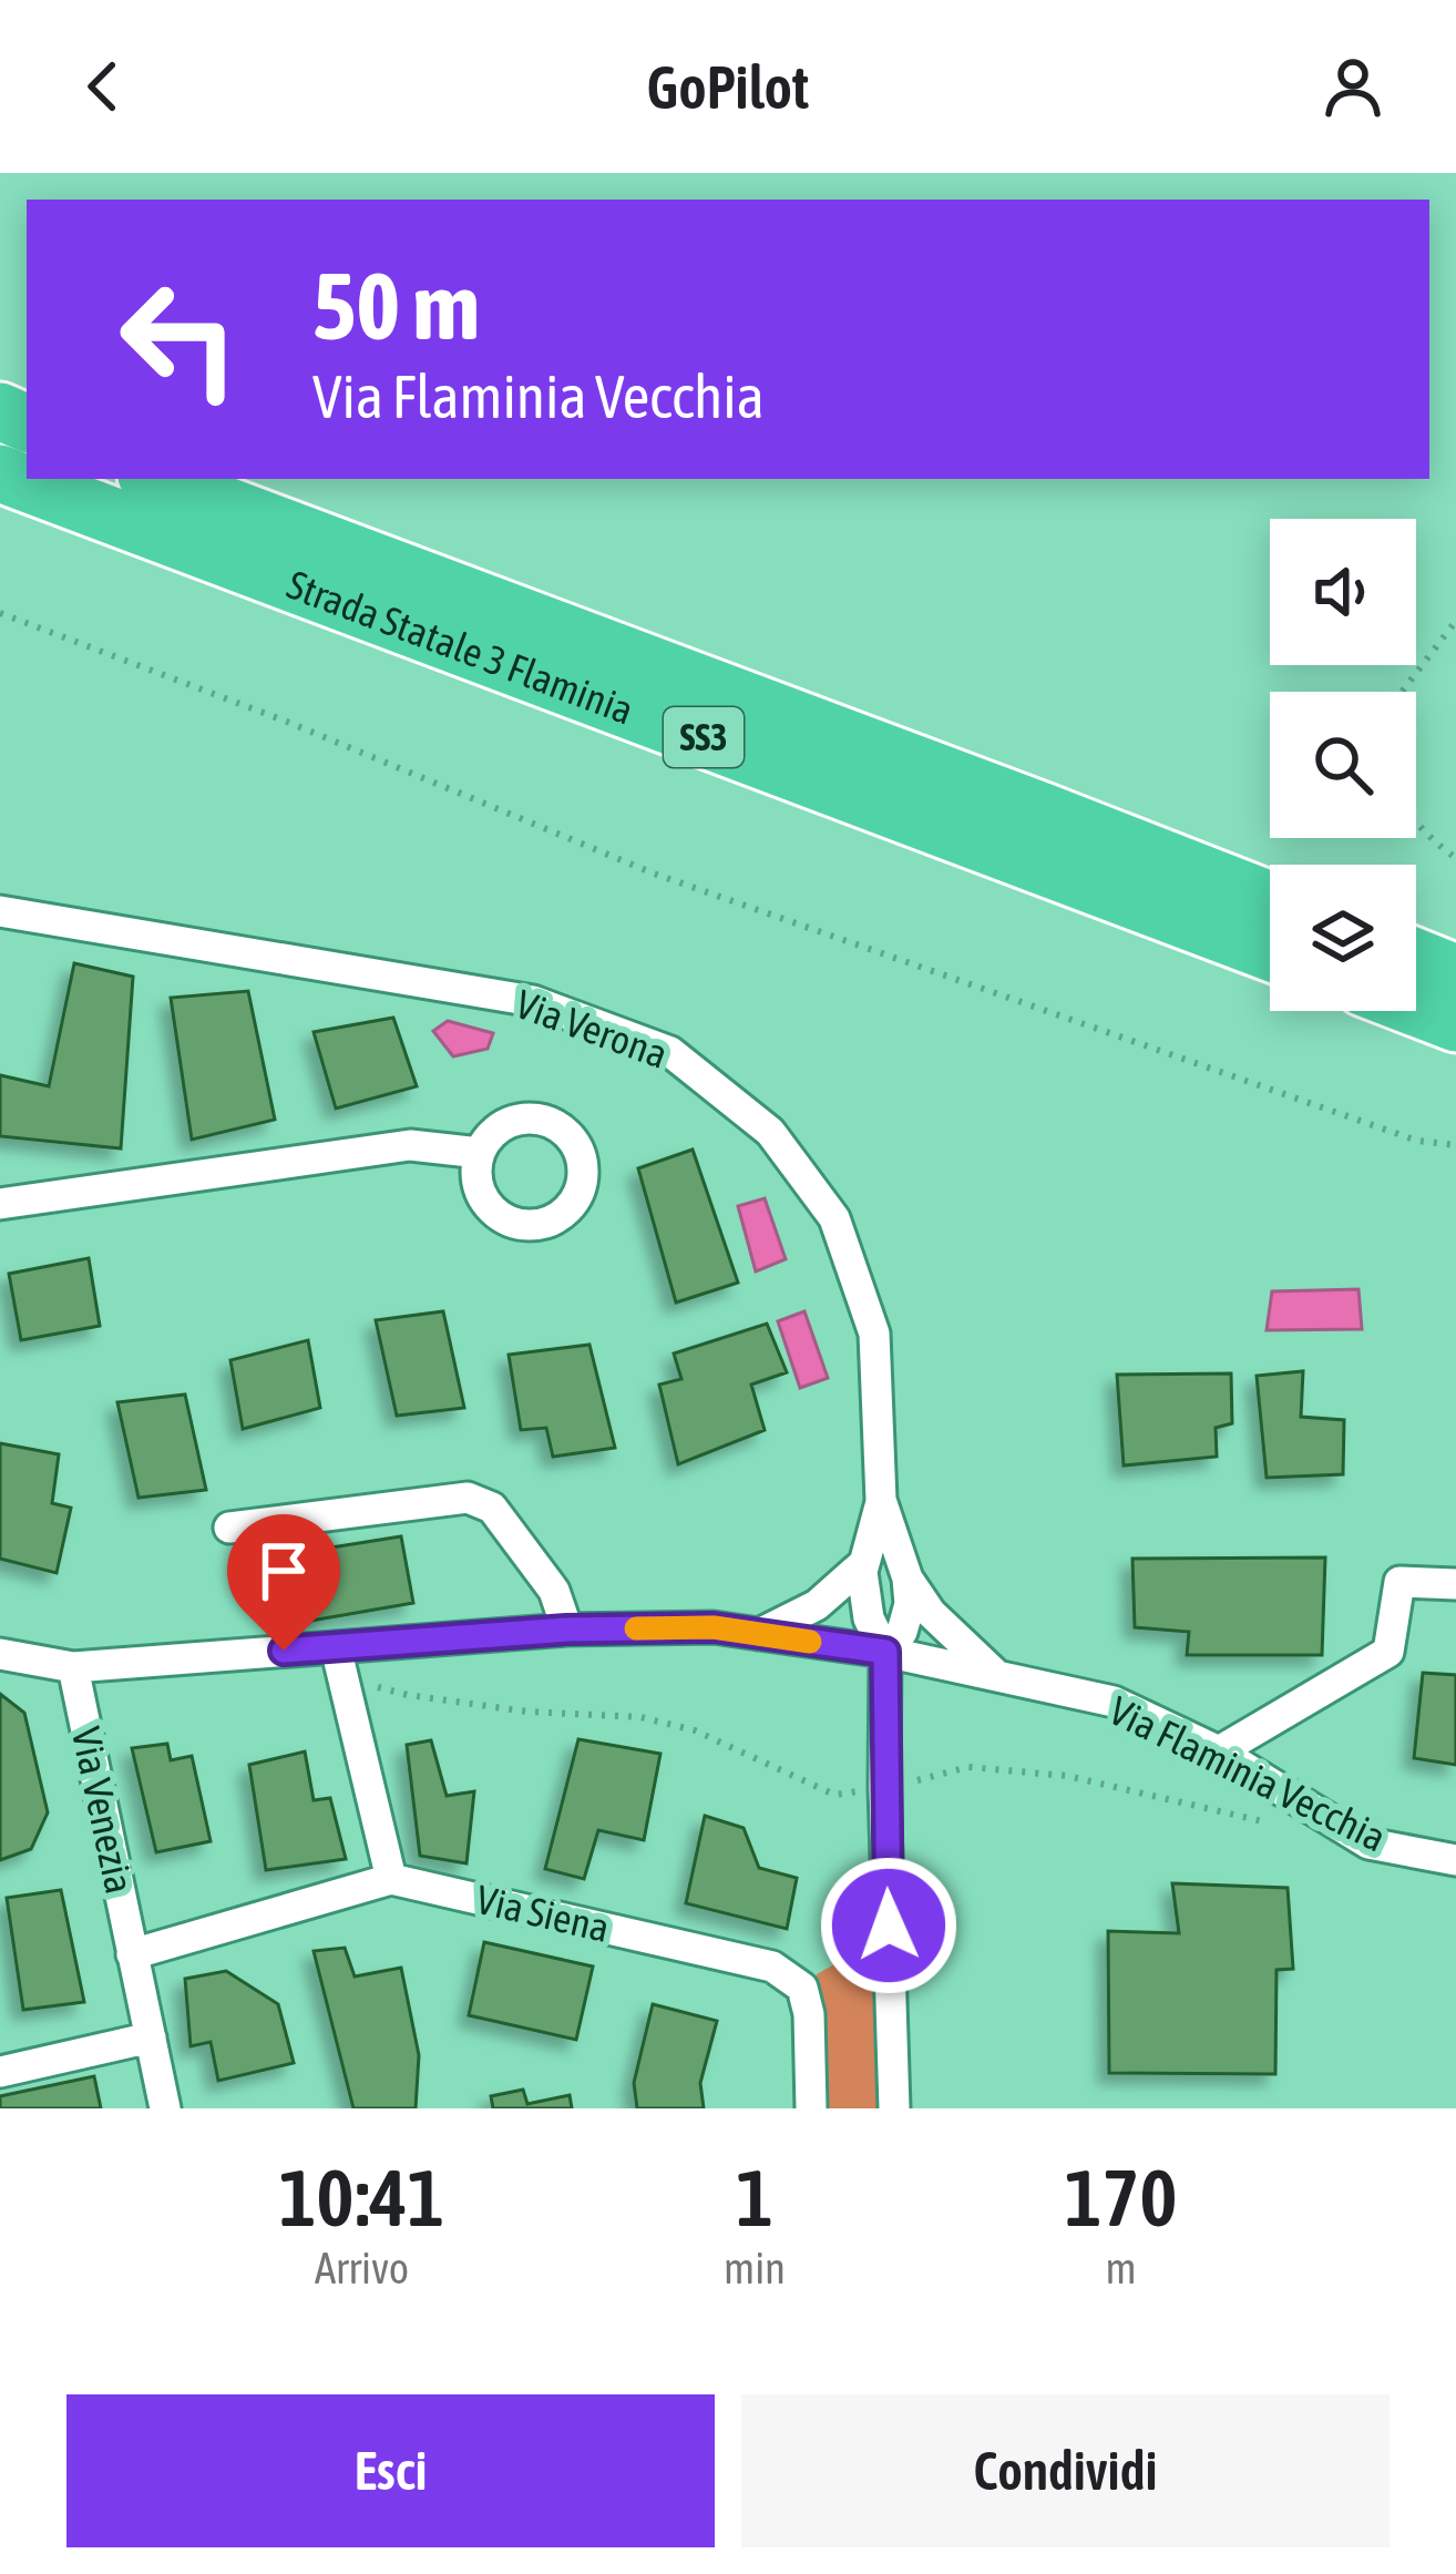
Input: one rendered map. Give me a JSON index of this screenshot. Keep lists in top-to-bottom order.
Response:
{
  "streets": {
    "highway": ["Strada Statale 3 Flaminia", "SS3"],
    "street": [
      "Via Verona",
      "Via Flaminia Vecchia",
      "Via Venezia",
      "Via Siena"
    ]
  },
  "crossings": [
    ["Via Verona", "Via Flaminia Vecchia"],
    ["Via Flaminia Vecchia", "Via Venezia"]
  ],
  "page": {
    "header": "GoPilot",
    "turn": ["50 m", "Via Flaminia Vecchia"],
    "eta": [
      "10:41",
      "Arrivo",
      "1",
      "min",
      "170",
      "m"
    ],
    "buttons": ["Esci", "Condividi"]
  }
}
